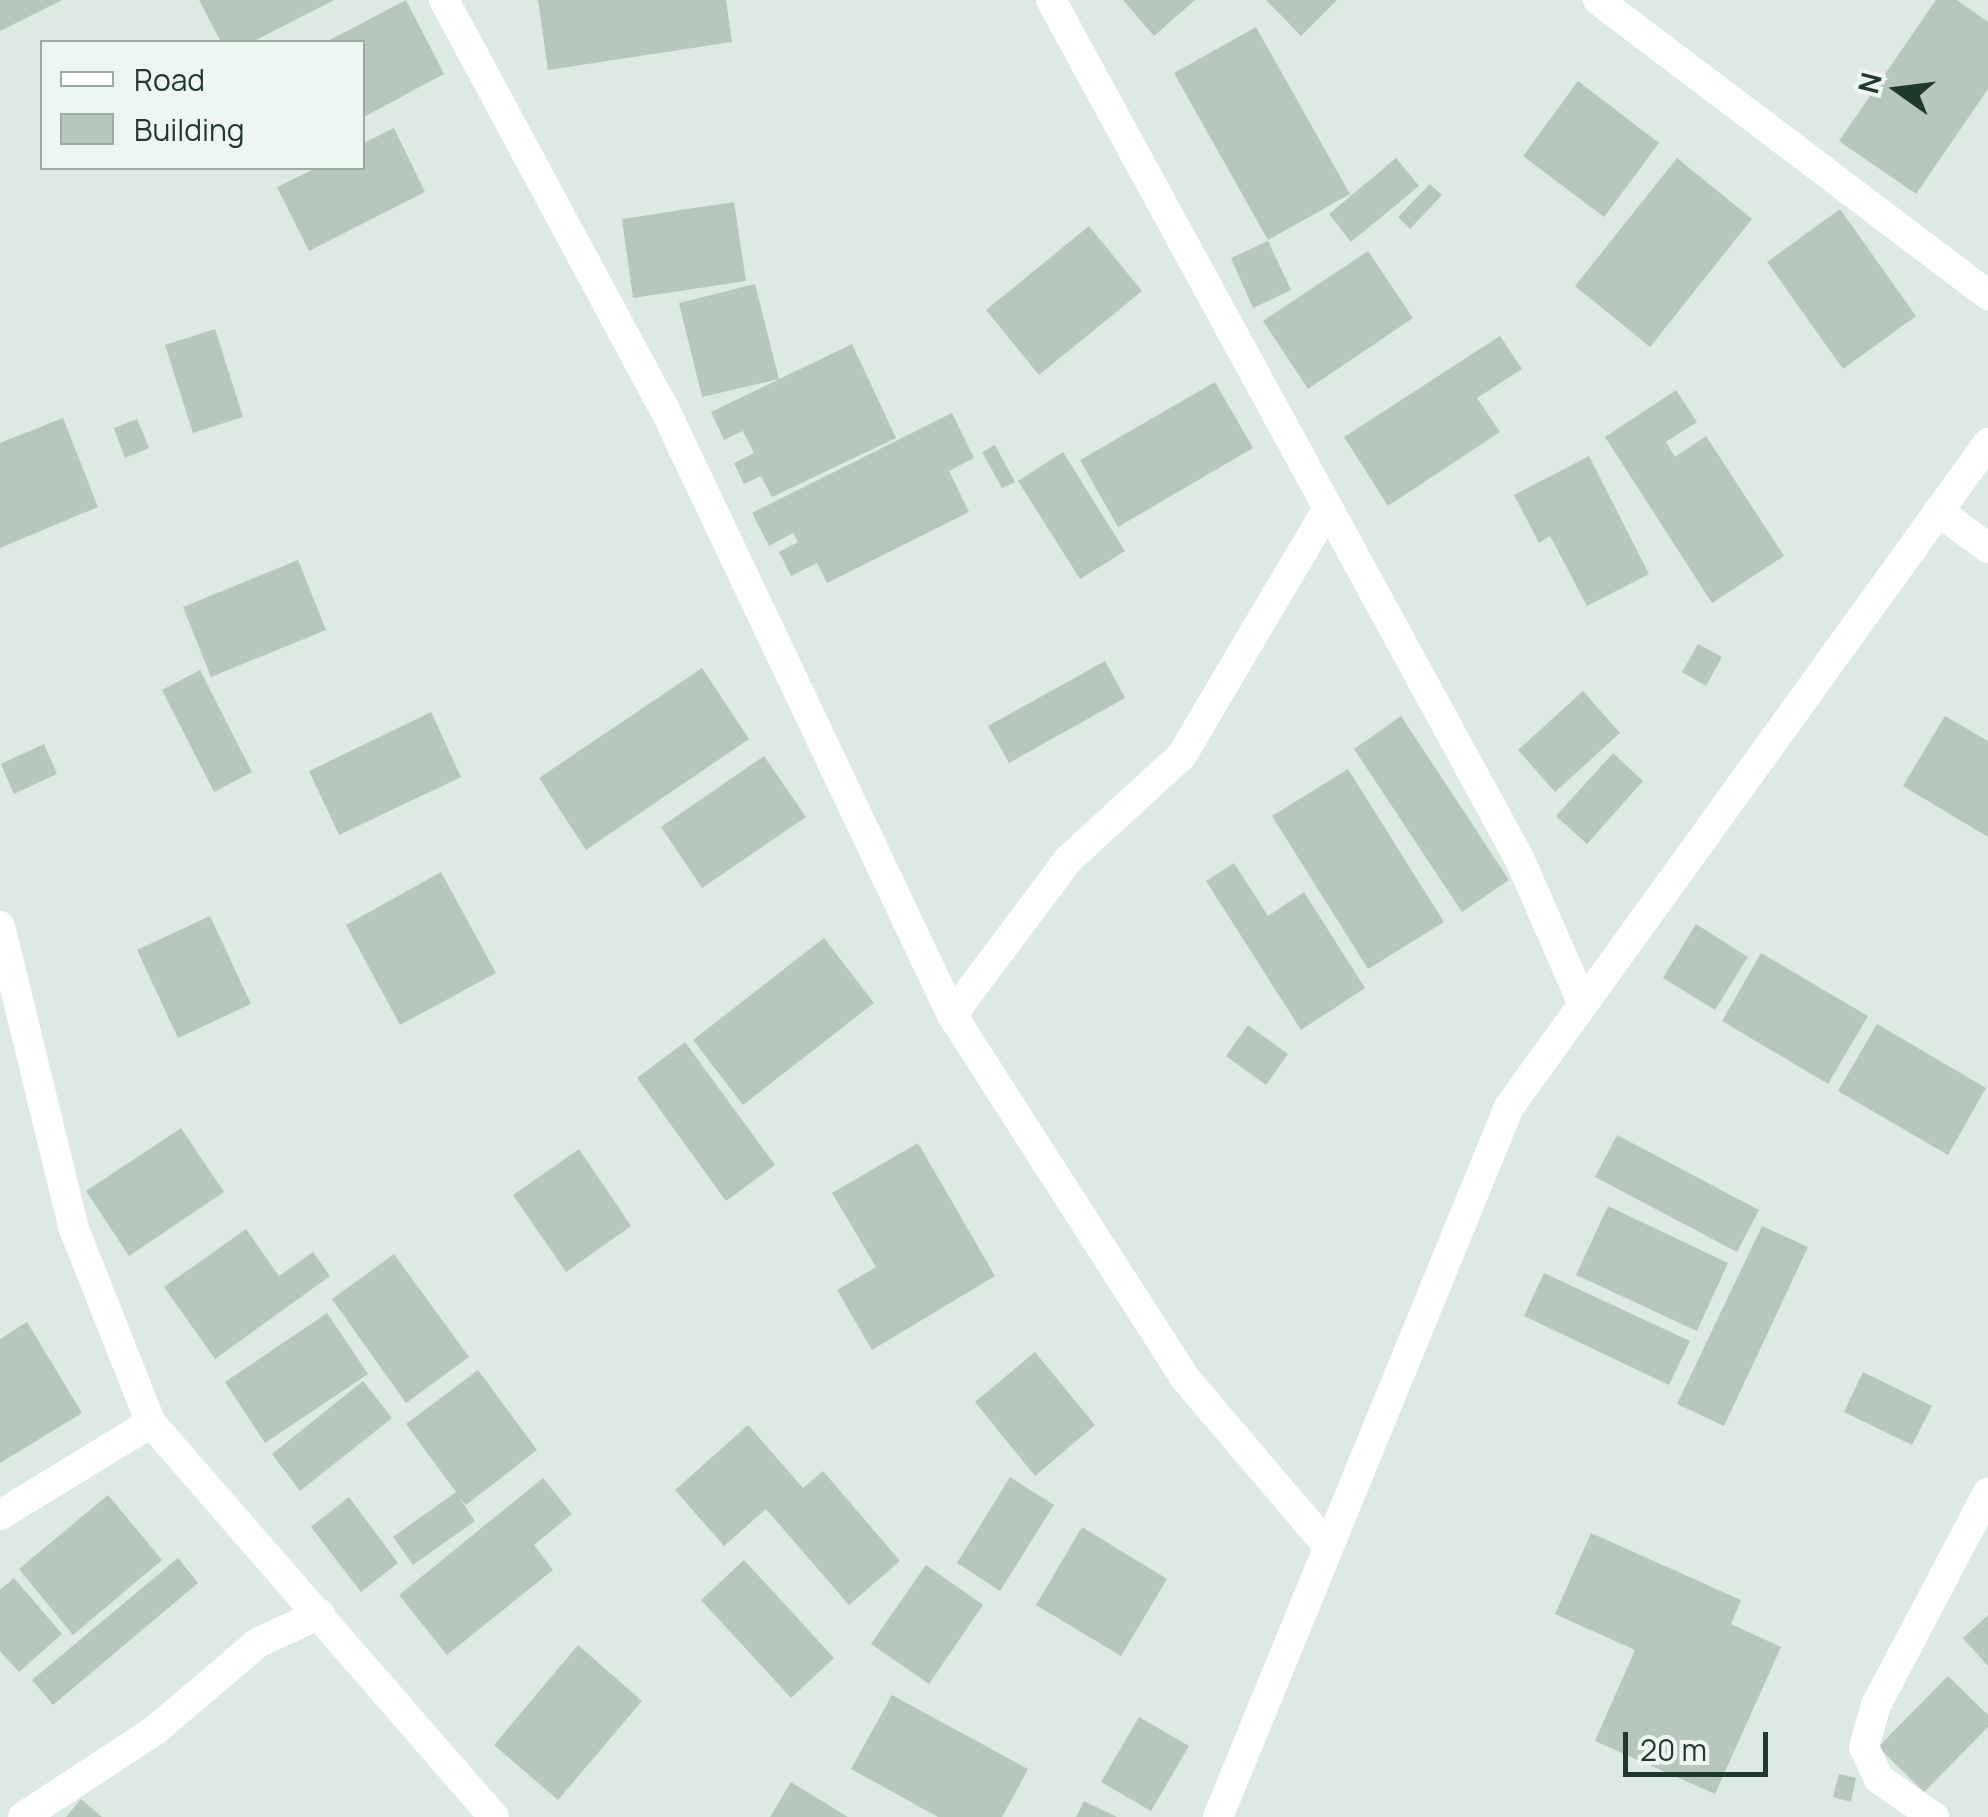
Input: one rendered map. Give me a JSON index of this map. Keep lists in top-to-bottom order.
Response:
{
  "legend": ["Road", "Building"],
  "scale_bar": "20 m",
  "north": "left"
}
